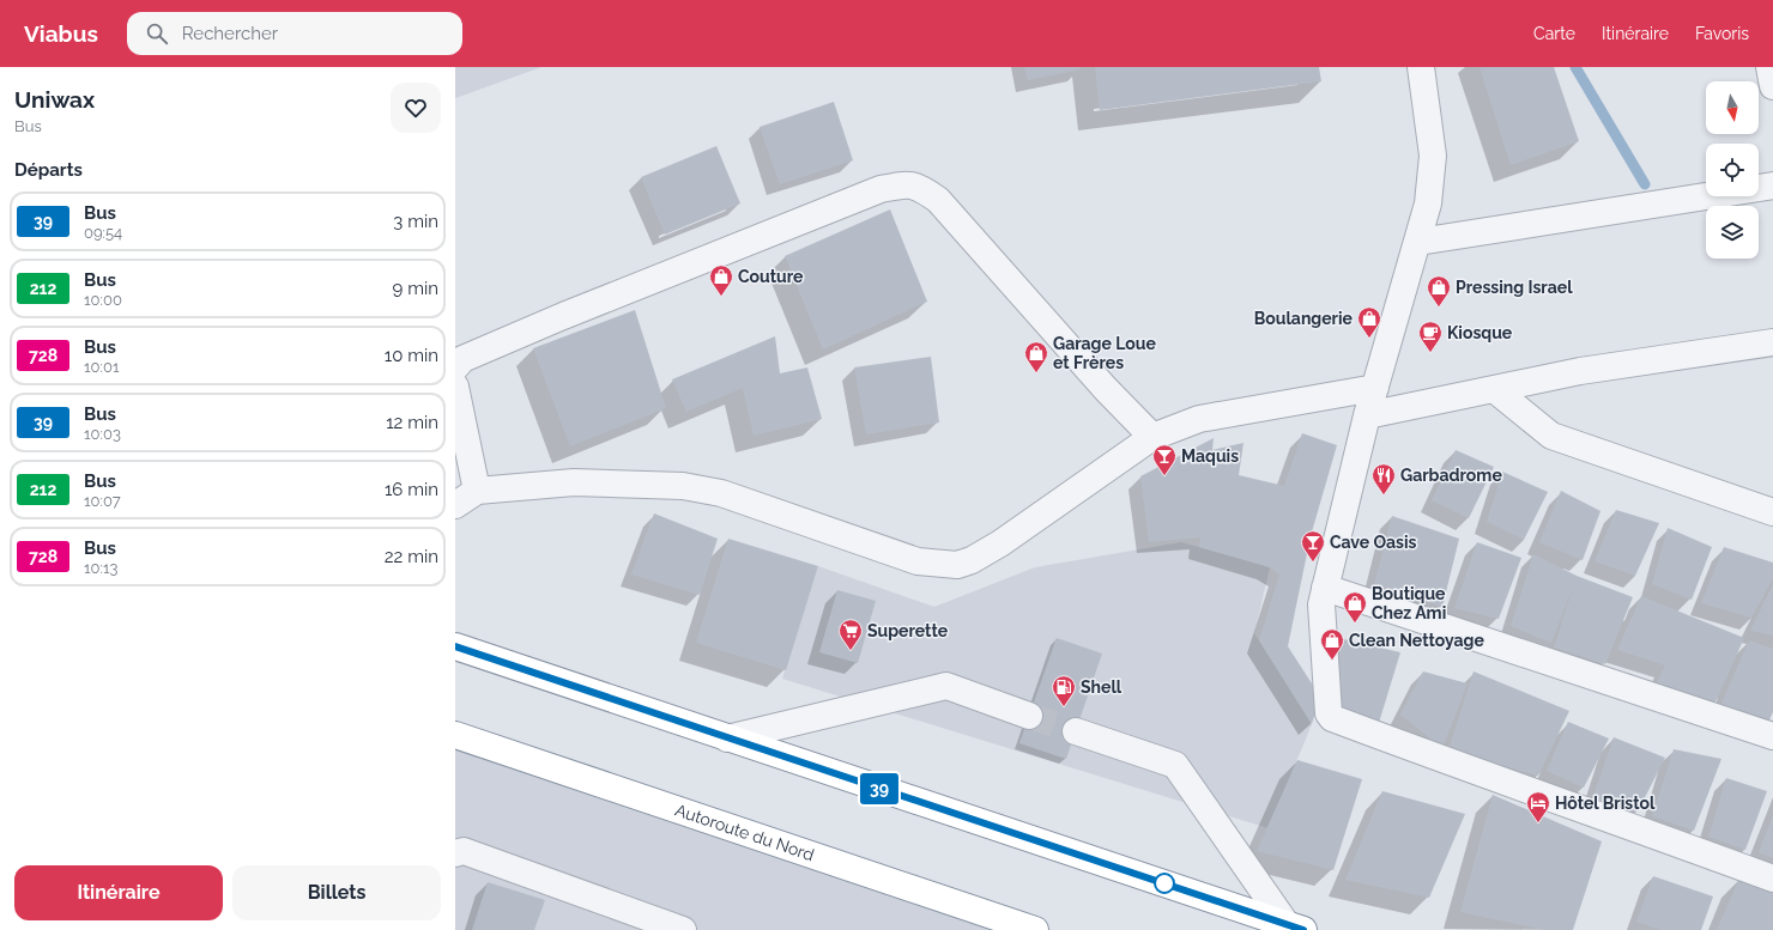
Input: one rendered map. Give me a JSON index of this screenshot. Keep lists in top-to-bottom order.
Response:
{
  "streets": {
    "highway": ["Autoroute du Nord"]
  },
  "places": {
    "shop": [
      "Couture",
      "Pressing Israel",
      "Boulangerie",
      "Garage Loue et Frères",
      "Boutique Chez Ami",
      "Clean Nettoyage"
    ],
    "cafe": ["Kiosque"],
    "bar": ["Maquis", "Cave Oasis"],
    "restaurant": ["Garbadrome"],
    "supermarket": ["Superette"],
    "fuel station": ["Shell"],
    "hotel": ["Hôtel Bristol"]
  },
  "lines": ["bus line 39"],
  "north": "bottom",
  "page": {
    "header": "Viabus",
    "search": "Rechercher",
    "nav": ["Carte", "Itinéraire", "Favoris"],
    "heading": [
      ["Uniwax", "Bus"],
      "Départs"
    ],
    "on_map": "39",
    "list": [
      {
        "mark": "39",
        "name": "Bus",
        "note": "09:54",
        "value": "3 min"
      },
      {
        "mark": "212",
        "name": "Bus",
        "note": "10:00",
        "value": "9 min"
      },
      {
        "mark": "728",
        "name": "Bus",
        "note": "10:01",
        "value": "10 min"
      },
      {
        "mark": "39",
        "name": "Bus",
        "note": "10:03",
        "value": "12 min"
      },
      {
        "mark": "212",
        "name": "Bus",
        "note": "10:07",
        "value": "16 min"
      },
      {
        "mark": "728",
        "name": "Bus",
        "note": "10:13",
        "value": "22 min"
      }
    ],
    "buttons": ["Itinéraire", "Billets"]
  }
}
